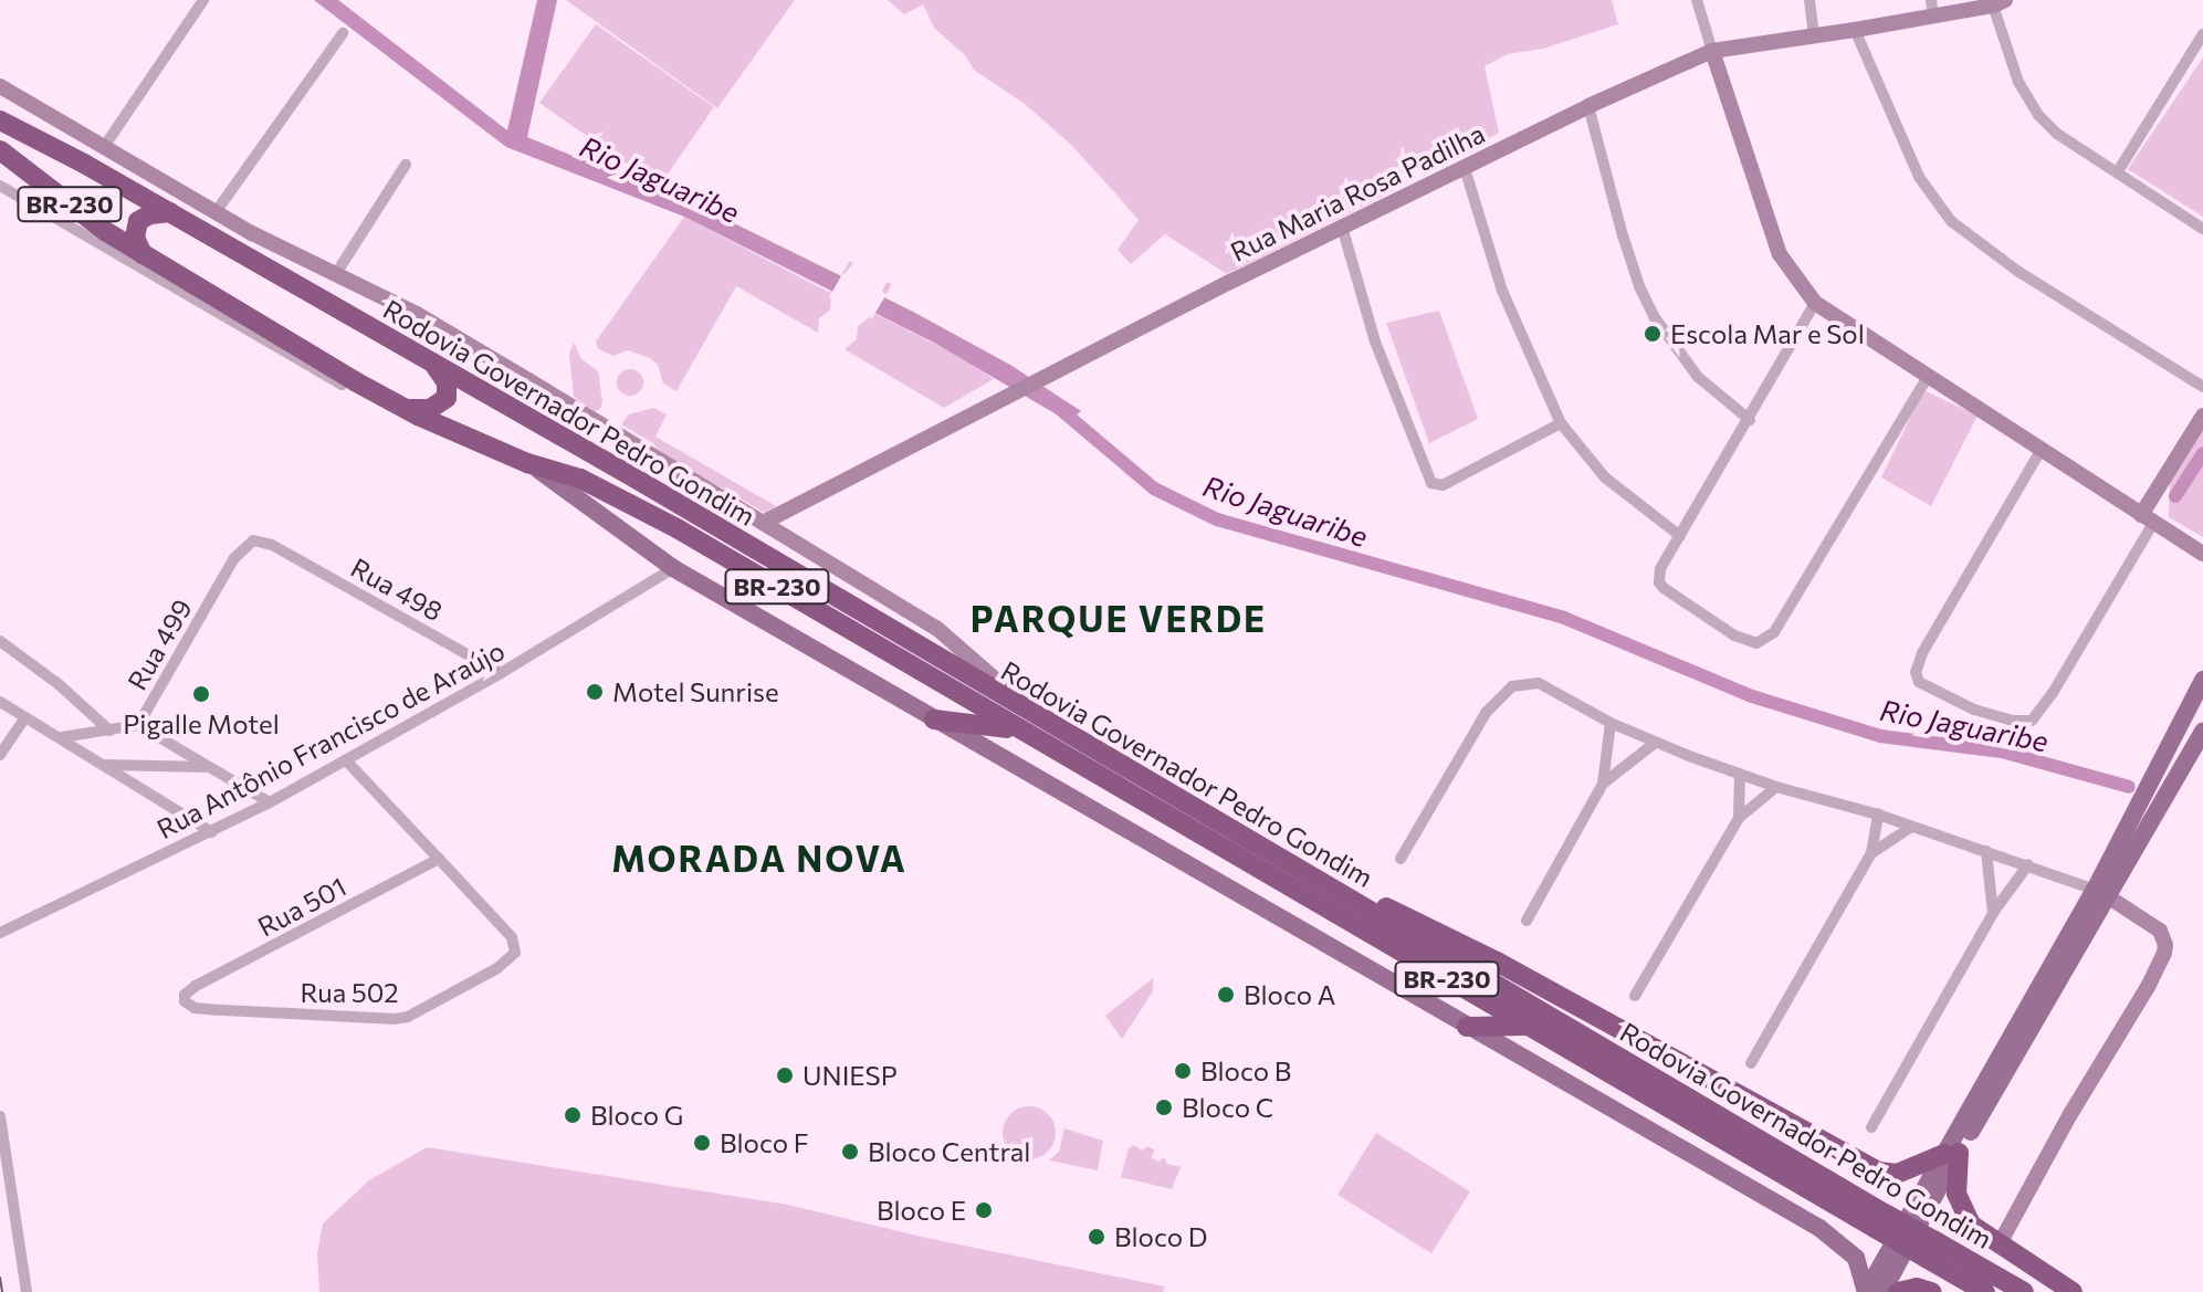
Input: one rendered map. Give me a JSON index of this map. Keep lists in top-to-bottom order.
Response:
{
  "streets": {
    "highway": ["BR-230", "Rodovia Governador Pedro Gondim"],
    "main road": ["Rua Maria Rosa Padilha"],
    "street": [
      "Rua 498",
      "Rua 499",
      "Rua Antônio Francisco de Araújo",
      "Rua 501",
      "Rua 502"
    ]
  },
  "crossings": [
    ["Rua 498", "Rua 499"],
    ["Rua 498", "Rua Antônio Francisco de Araújo"],
    ["Rua 501", "Rua 502"]
  ],
  "districts": ["PARQUE VERDE", "MORADA NOVA"],
  "water": ["Rio Jaguaribe"],
  "places": [
    "Escola Mar e Sol",
    "Motel Sunrise",
    "Pigalle Motel",
    "Bloco A",
    "Bloco B",
    "UNIESP",
    "Bloco C",
    "Bloco G",
    "Bloco F",
    "Bloco Central",
    "Bloco E",
    "Bloco D"
  ]
}
